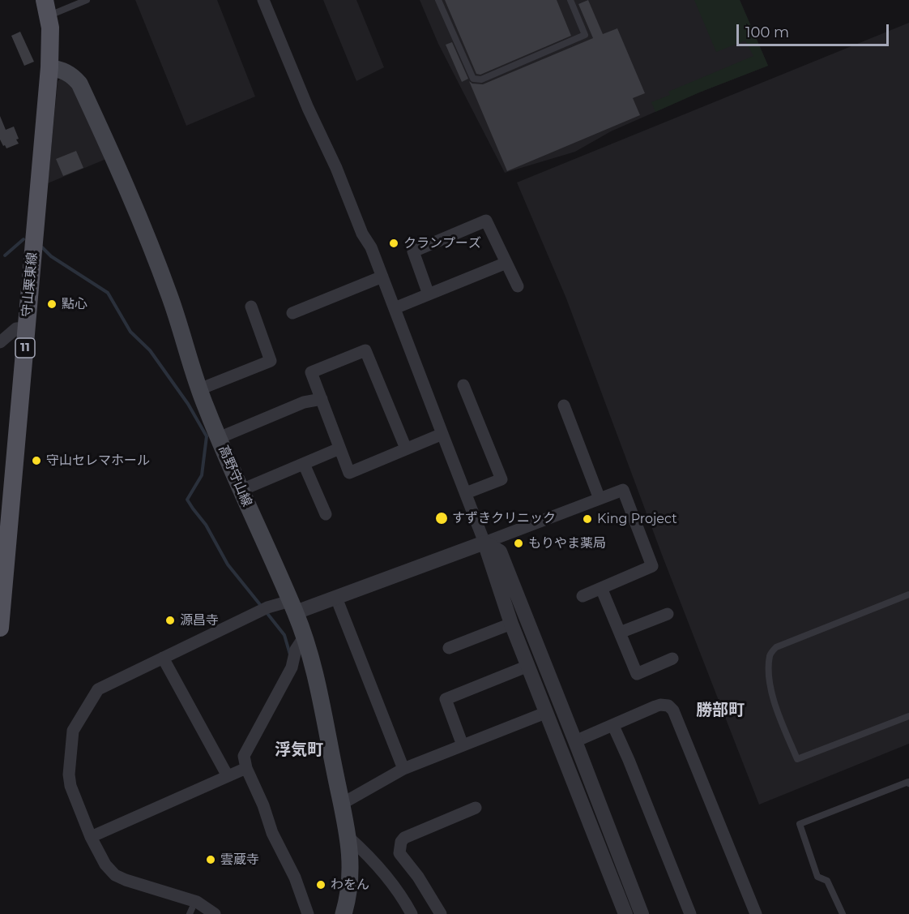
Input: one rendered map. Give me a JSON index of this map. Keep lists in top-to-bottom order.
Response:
{
  "streets": {
    "main road": ["守山栗東線", "11", "高野守山線"]
  },
  "crossings": [
    ["守山栗東線", "高野守山線"]
  ],
  "districts": ["勝部町", "浮気町"],
  "places": [
    "クランプーズ",
    "點心",
    "守山セレマホール",
    "すずきクリニック",
    "King Project",
    "もりやま薬局",
    "源昌寺",
    "雲蔵寺",
    "わをん"
  ],
  "scale_bar": "100 m"
}
